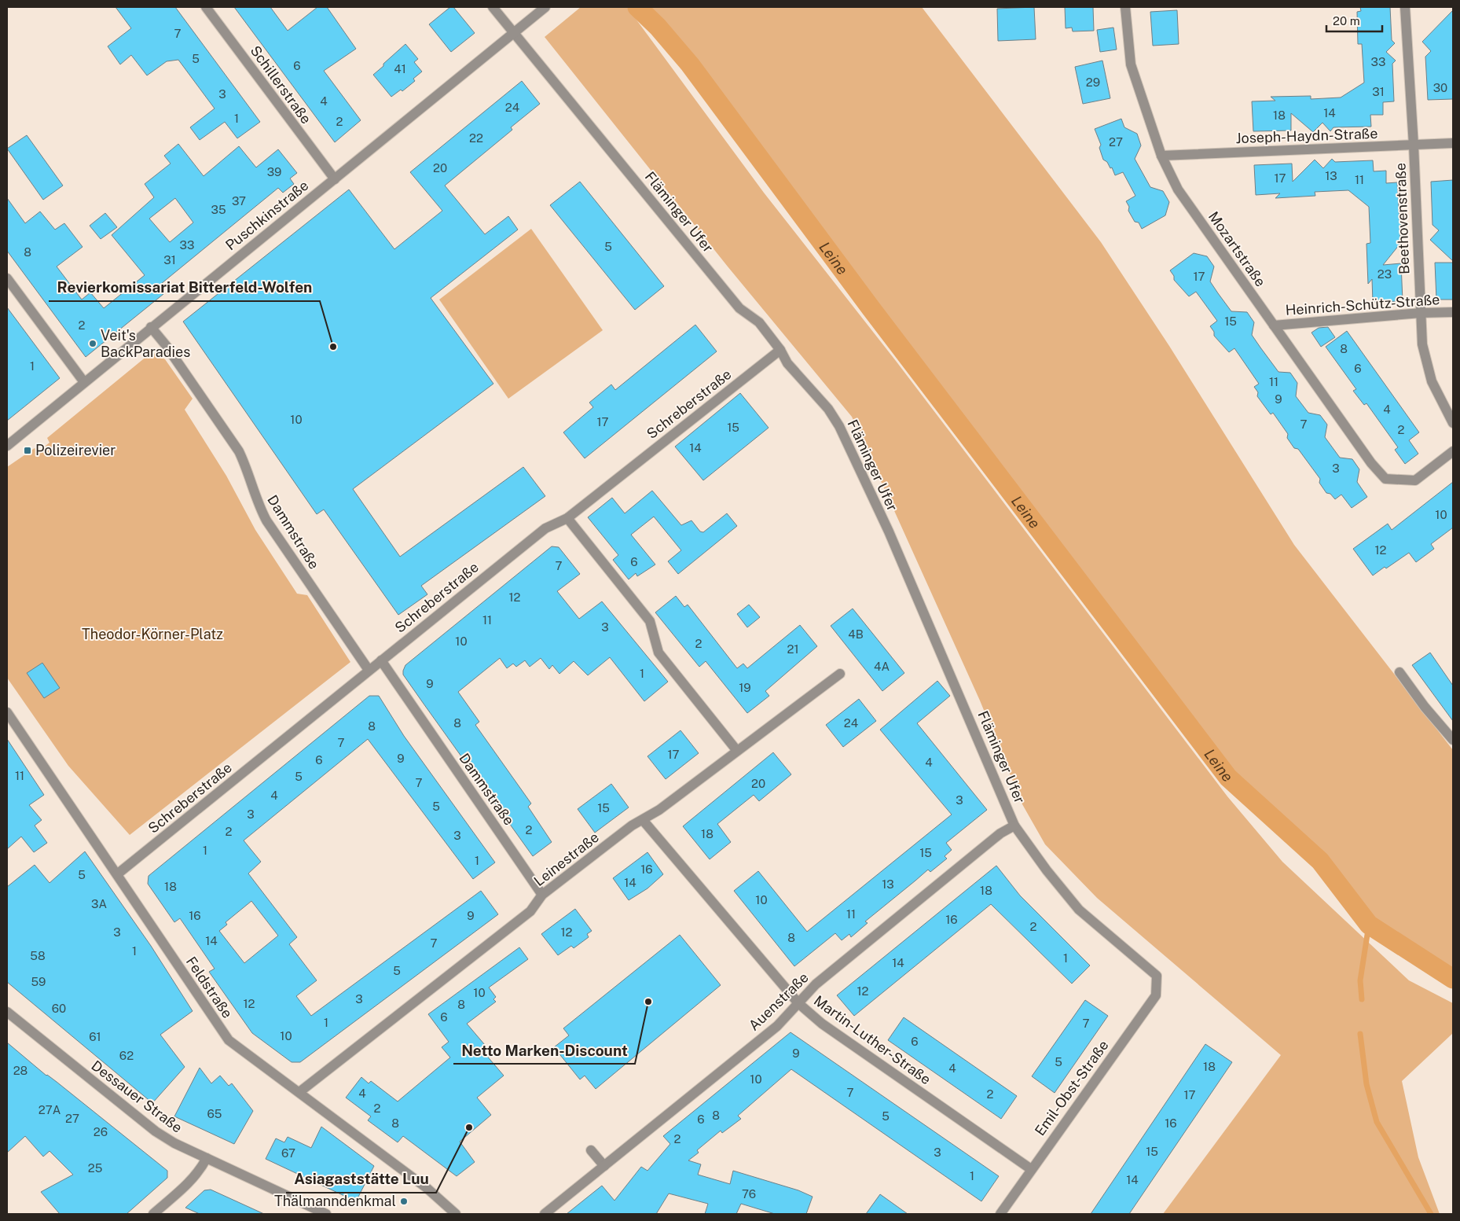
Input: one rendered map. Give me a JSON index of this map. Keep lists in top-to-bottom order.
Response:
{
  "streets": {
    "street": [
      "Schillerstraße",
      "Joseph-Haydn-Straße",
      "Fläminger Ufer",
      "Puschkinstraße",
      "Beethovenstraße",
      "Mozartstraße",
      "Heinrich-Schütz-Straße",
      "Schreberstraße",
      "Dammstraße",
      "Leinestraße",
      "Feldstraße",
      "Auenstraße",
      "Martin-Luther-Straße",
      "Emil-Obst-Straße",
      "Dessauer Straße"
    ]
  },
  "crossings": [
    ["Schillerstraße", "Puschkinstraße"],
    ["Joseph-Haydn-Straße", "Beethovenstraße"],
    ["Joseph-Haydn-Straße", "Mozartstraße"],
    ["Fläminger Ufer", "Puschkinstraße"],
    ["Fläminger Ufer", "Schreberstraße"],
    ["Fläminger Ufer", "Auenstraße"],
    ["Fläminger Ufer", "Emil-Obst-Straße"],
    ["Puschkinstraße", "Dammstraße"],
    ["Beethovenstraße", "Heinrich-Schütz-Straße"],
    ["Mozartstraße", "Heinrich-Schütz-Straße"],
    ["Schreberstraße", "Dammstraße"],
    ["Schreberstraße", "Feldstraße"],
    ["Dammstraße", "Leinestraße"],
    ["Leinestraße", "Feldstraße"],
    ["Leinestraße", "Martin-Luther-Straße"],
    ["Auenstraße", "Martin-Luther-Straße"],
    ["Martin-Luther-Straße", "Emil-Obst-Straße"]
  ],
  "water": ["Leine"],
  "parks": ["Theodor-Körner-Platz"],
  "places": {
    "other": [
      "Veit's BackParadies",
      "Revierkomissariat Bitterfeld-Wolfen",
      "Netto Marken-Discount",
      "Asiagaststätte Luu",
      "Thälmanndenkmal"
    ],
    "transit": ["Polizeirevier"]
  },
  "house_numbers": [
    "7",
    "5",
    "33",
    "6",
    "41",
    "29",
    "30",
    "31",
    "3",
    "4",
    "24",
    "14",
    "18",
    "1",
    "2",
    "22",
    "27",
    "20",
    "39",
    "13",
    "17",
    "11",
    "37",
    "35",
    "33",
    "5",
    "8",
    "31",
    "23",
    "17",
    "15",
    "2",
    "8",
    "1",
    "6",
    "11",
    "9",
    "4",
    "10",
    "17",
    "7",
    "15",
    "2",
    "14",
    "3",
    "10",
    "12",
    "6",
    "7",
    "12",
    "11",
    "3",
    "4B",
    "10",
    "2",
    "21",
    "4A",
    "1",
    "9",
    "19",
    "8",
    "24",
    "8",
    "7",
    "17",
    "9",
    "6",
    "4",
    "11",
    "5",
    "7",
    "20",
    "4",
    "3",
    "5",
    "15",
    "3",
    "2",
    "2",
    "18",
    "3",
    "1",
    "15",
    "1",
    "16",
    "5",
    "14",
    "13",
    "18",
    "18",
    "10",
    "3A",
    "11",
    "16",
    "9",
    "16",
    "2",
    "3",
    "12",
    "8",
    "14",
    "7",
    "1",
    "58",
    "1",
    "14",
    "5",
    "59",
    "12",
    "10",
    "3",
    "12",
    "8",
    "60",
    "6",
    "1",
    "7",
    "10",
    "61",
    "6",
    "9",
    "62",
    "5",
    "18",
    "4",
    "28",
    "10",
    "7",
    "4",
    "2",
    "17",
    "2",
    "27A",
    "65",
    "8",
    "5",
    "27",
    "6",
    "8",
    "16",
    "26",
    "2",
    "15",
    "3",
    "67",
    "25",
    "1",
    "14",
    "76"
  ],
  "scale_bar": "20 m"
}
